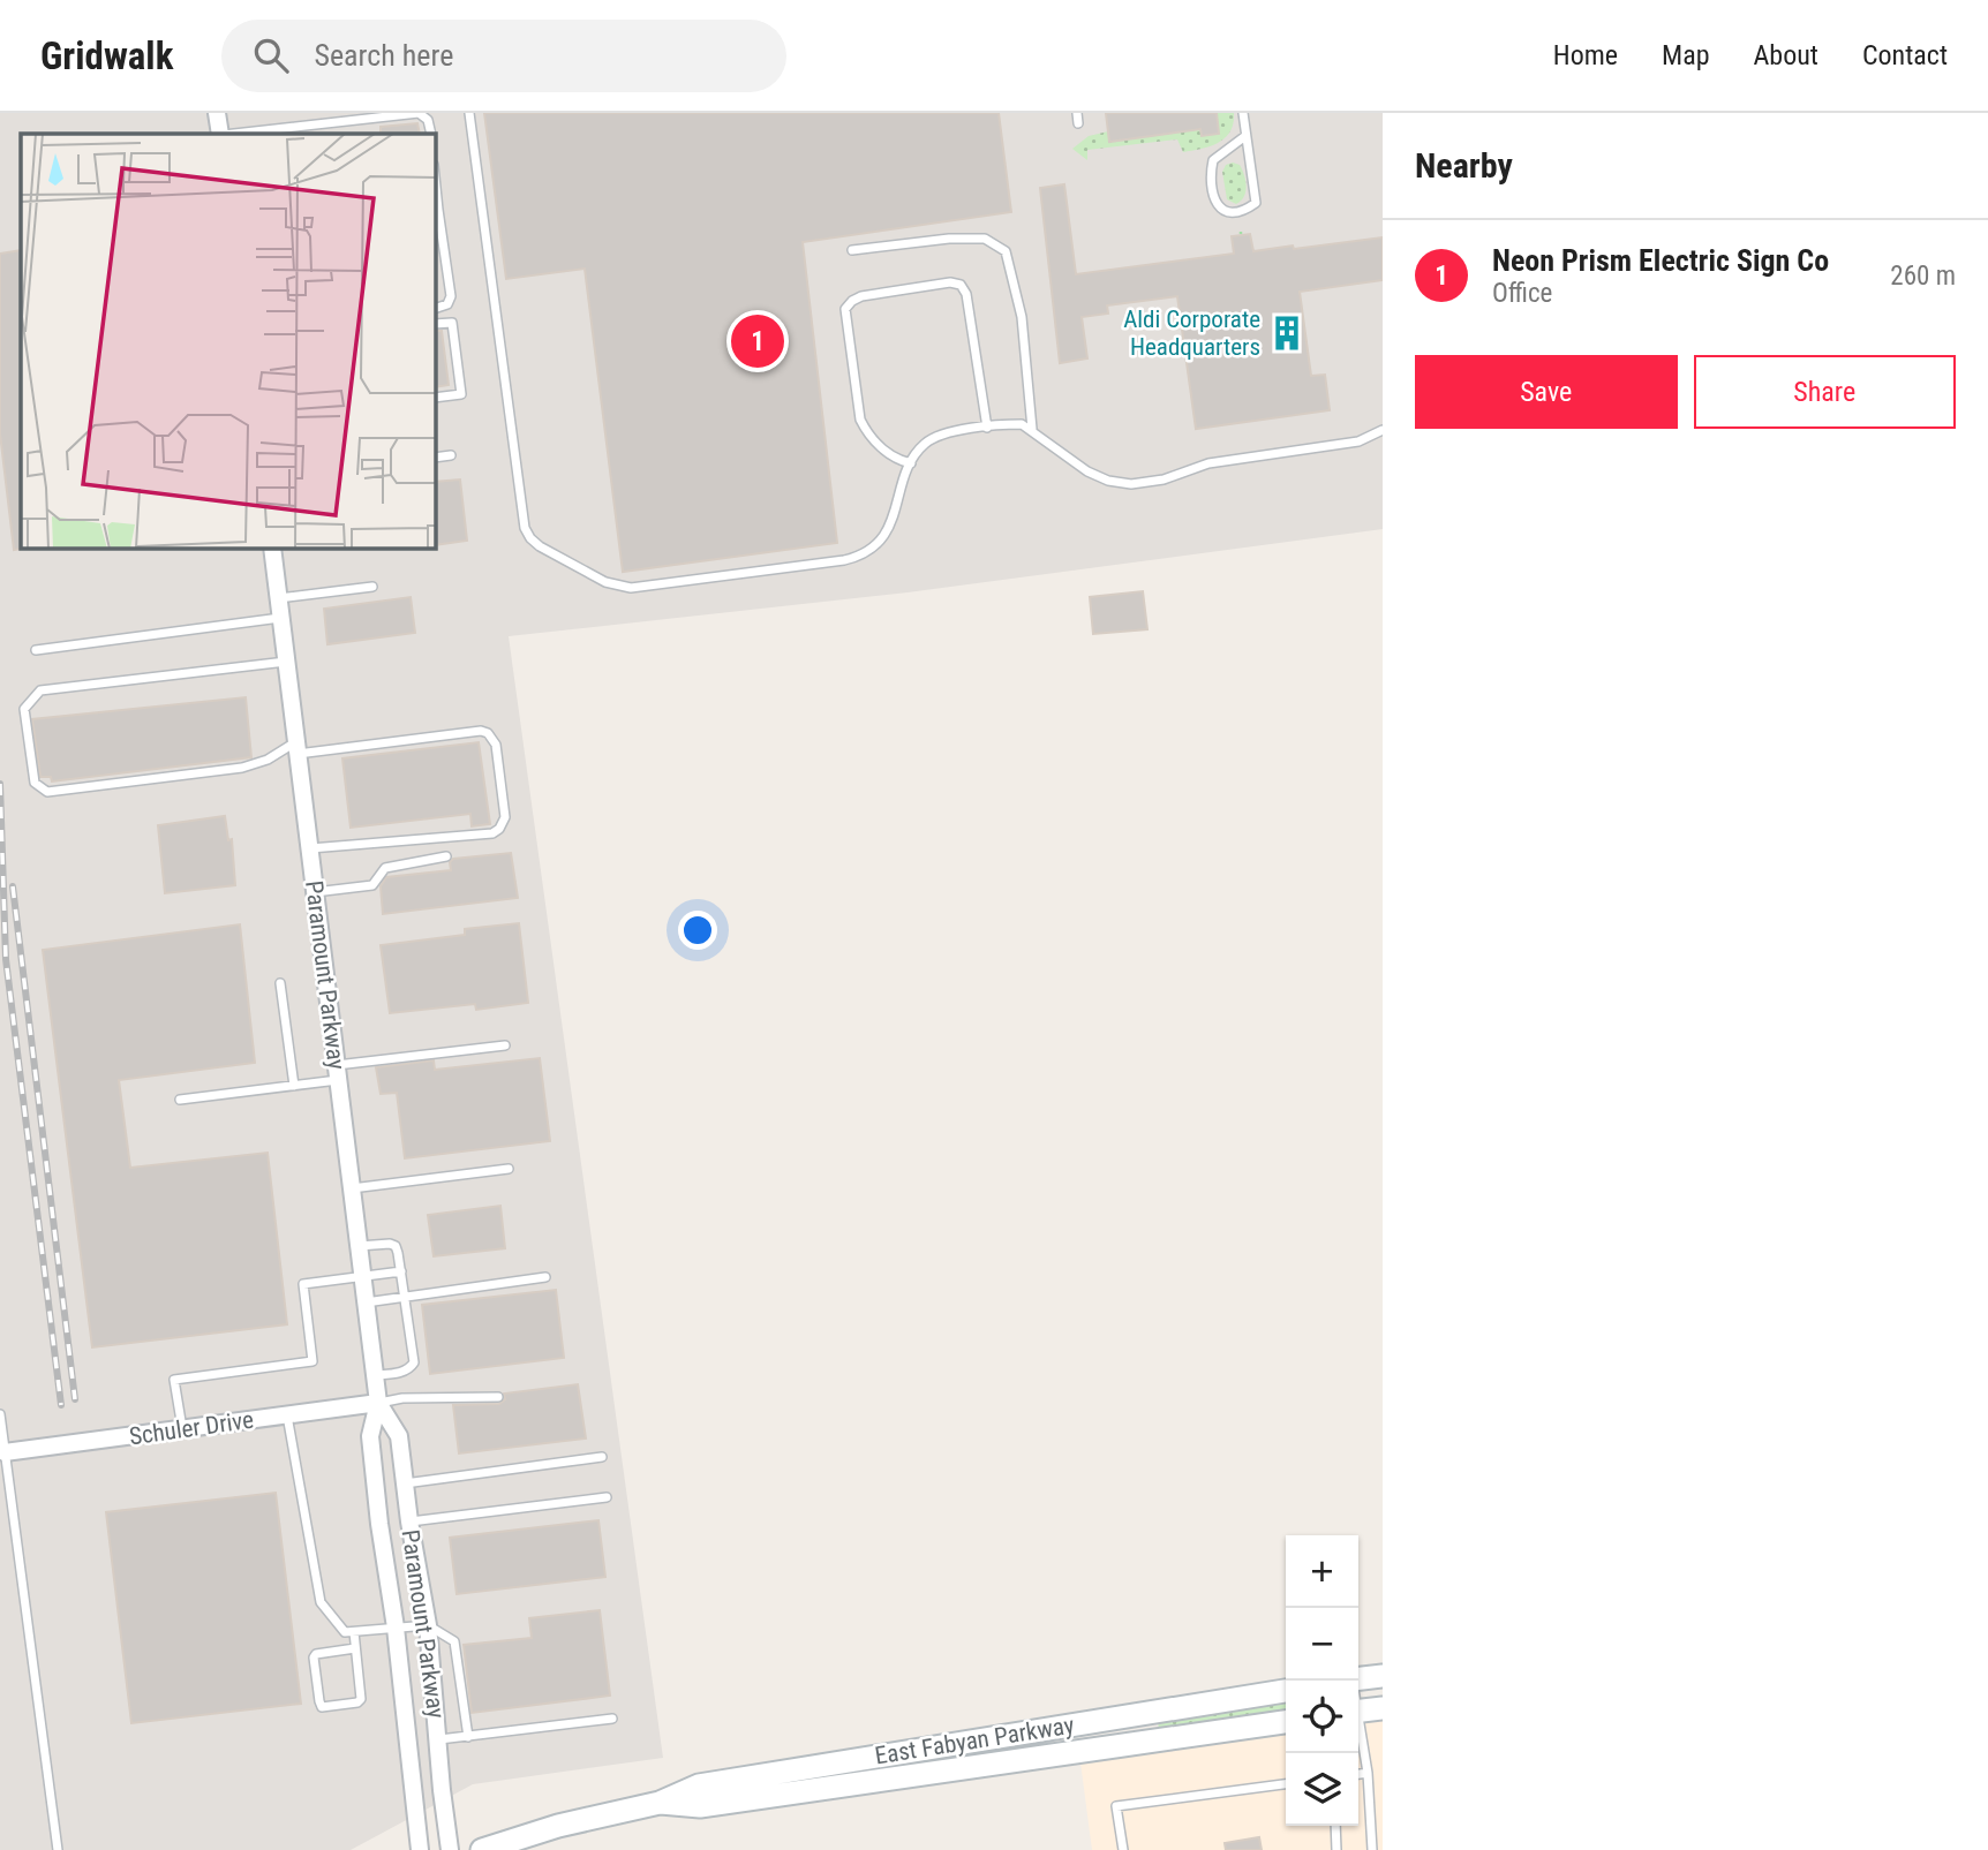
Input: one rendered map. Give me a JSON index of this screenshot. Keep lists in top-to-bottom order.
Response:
{
  "streets": {
    "main road": ["East Fabyan Parkway"],
    "street": ["Paramount Parkway", "Schuler Drive"]
  },
  "crossings": [
    ["Paramount Parkway", "Schuler Drive"]
  ],
  "places": {
    "building": ["Aldi Corporate Headquarters"]
  },
  "page": {
    "header": "Gridwalk",
    "search": "Search here",
    "nav": [
      "Home",
      "Map",
      "About",
      "Contact"
    ],
    "heading": "Nearby",
    "list": [
      {
        "mark": "1",
        "name": "Neon Prism Electric Sign Co",
        "note": "Office",
        "value": "260 m"
      }
    ],
    "pins": "1",
    "buttons": ["Save", "Share"],
    "map_buttons": ["+", "−"]
  }
}
